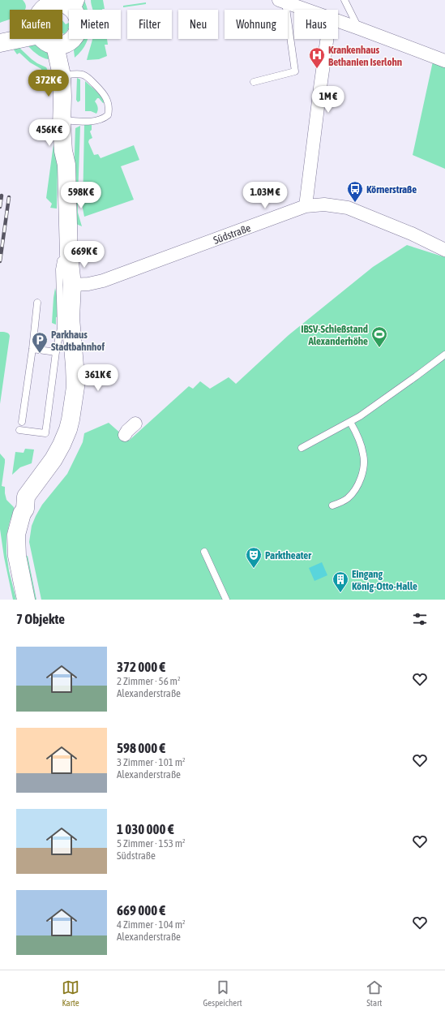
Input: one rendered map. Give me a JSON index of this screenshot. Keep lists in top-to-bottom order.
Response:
{
  "streets": {
    "street": ["Südstraße"]
  },
  "places": {
    "hospital": ["Krankenhaus Bethanien Iserlohn"],
    "bus stop": ["Körnerstraße"],
    "sports": ["IBSV-Schießstand Alexanderhöhe"],
    "parking": ["Parkhaus Stadtbahnhof"],
    "theatre": ["Parktheater"],
    "building": ["Eingang König-Otto-Halle"]
  },
  "page": {
    "chip": [
      "Kaufen",
      "Mieten",
      "Filter",
      "Neu",
      "Wohnung",
      "Haus"
    ],
    "price": [
      "372K €",
      "1M €",
      "456K €",
      "598K €",
      "1.03M €",
      "669K €",
      "361K €"
    ],
    "heading": "7 Objekte",
    "list": [
      {
        "name": "372 000 €",
        "note": "2 Zimmer · 56 m² · Alexanderstraße"
      },
      {
        "name": "598 000 €",
        "note": "3 Zimmer · 101 m² · Alexanderstraße"
      },
      {
        "name": "1 030 000 €",
        "note": "5 Zimmer · 153 m² · Südstraße"
      },
      {
        "name": "669 000 €",
        "note": "4 Zimmer · 104 m² · Alexanderstraße"
      }
    ],
    "tabs": ["Karte", "Gespeichert", "Start"]
  }
}
